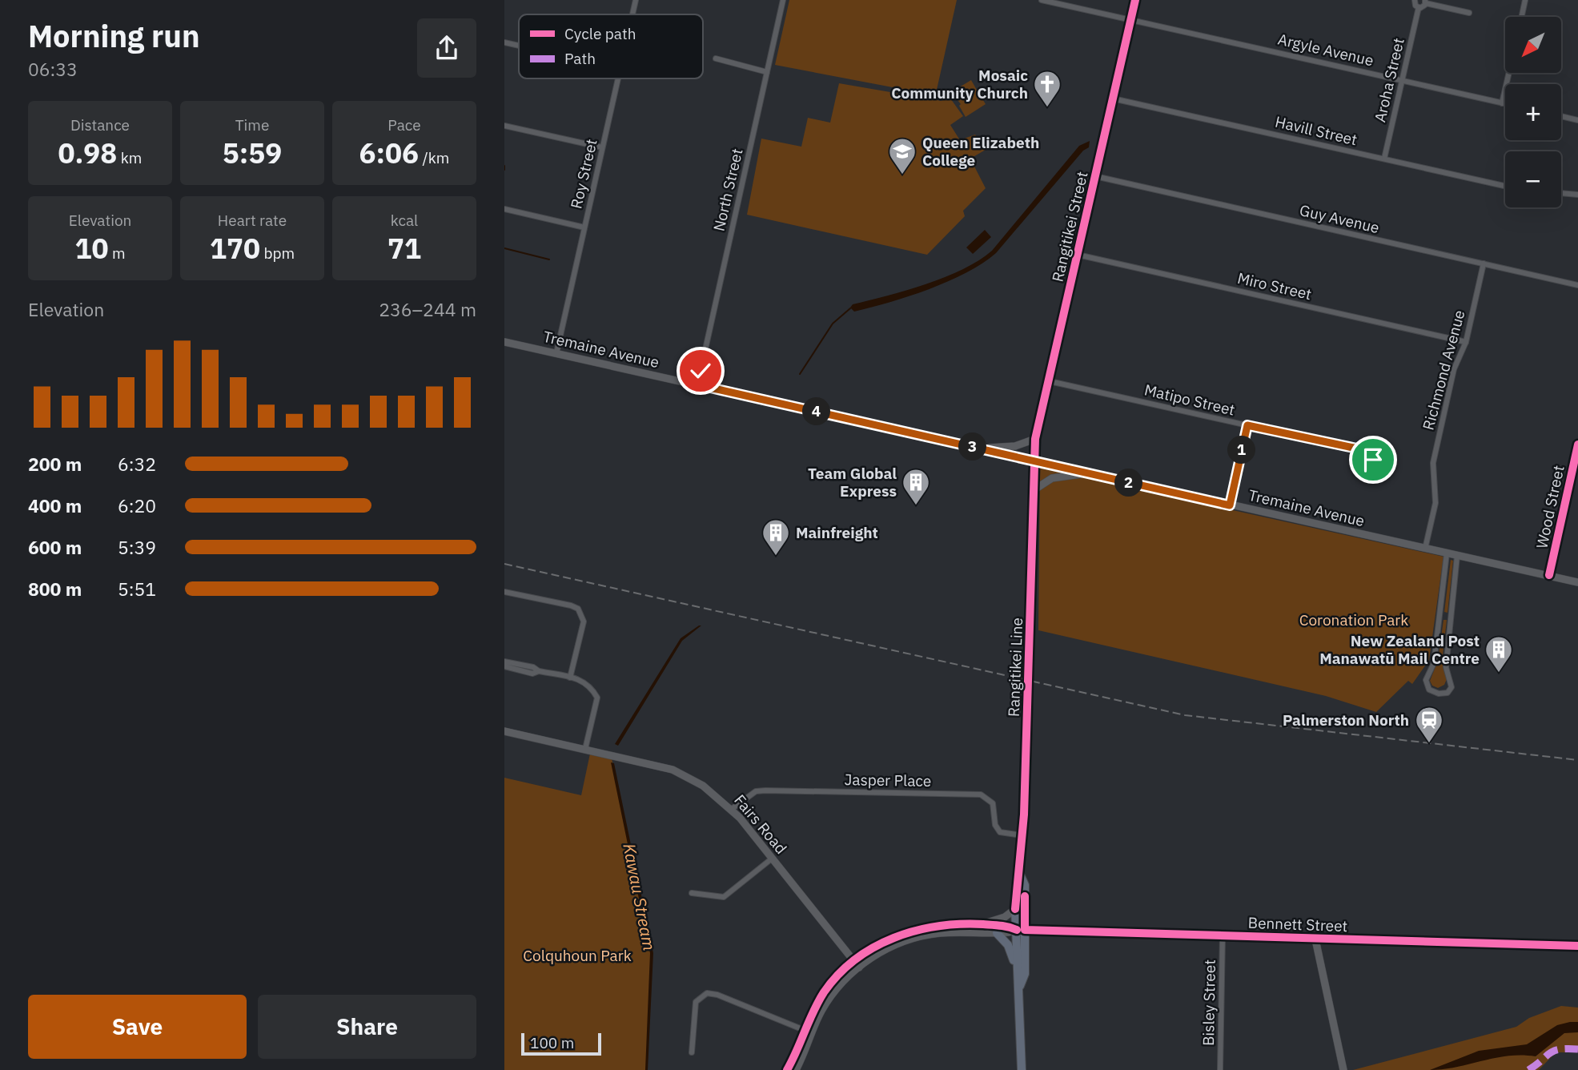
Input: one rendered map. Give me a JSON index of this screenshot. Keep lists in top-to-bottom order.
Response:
{
  "streets": {
    "highway": ["Rangitikei Street", "Rangitikei Line"],
    "main road": [
      "Tremaine Avenue",
      "Wood Street",
      "Fairs Road",
      "Bennett Street"
    ],
    "street": [
      "Argyle Avenue",
      "Aroha Street",
      "Havill Street",
      "Roy Street",
      "North Street",
      "Guy Avenue",
      "Miro Street",
      "Richmond Avenue",
      "Matipo Street",
      "Jasper Place",
      "Bisley Street"
    ]
  },
  "crossings": [
    ["Argyle Avenue", "Aroha Street"],
    ["Argyle Avenue", "Rangitikei Street"],
    ["Aroha Street", "Havill Street"],
    ["Havill Street", "Rangitikei Street"],
    ["Roy Street", "Tremaine Avenue"],
    ["North Street", "Tremaine Avenue"],
    ["Guy Avenue", "Rangitikei Street"],
    ["Guy Avenue", "Richmond Avenue"],
    ["Rangitikei Street", "Miro Street"],
    ["Rangitikei Street", "Tremaine Avenue"],
    ["Rangitikei Street", "Matipo Street"],
    ["Rangitikei Street", "Rangitikei Line"],
    ["Miro Street", "Richmond Avenue"],
    ["Tremaine Avenue", "Richmond Avenue"],
    ["Tremaine Avenue", "Wood Street"],
    ["Tremaine Avenue", "Rangitikei Line"],
    ["Rangitikei Line", "Jasper Place"],
    ["Rangitikei Line", "Bennett Street"],
    ["Jasper Place", "Fairs Road"],
    ["Bennett Street", "Bisley Street"]
  ],
  "water": ["Kawau Stream"],
  "parks": ["Coronation Park", "Colquhoun Park"],
  "places": {
    "church": ["Mosaic Community Church"],
    "school or university": ["Queen Elizabeth College"],
    "building": ["Team Global Express", "Mainfreight", "New Zealand Post Manawatū Mail Centre"],
    "station": ["Palmerston North"]
  },
  "legend": ["Cycle path", "Path"],
  "scale_bar": "100 m",
  "north": "bottom left",
  "page": {
    "heading": ["Morning run", "06:33"],
    "map_buttons": ["+", "−"],
    "stats": [
      ["Distance", "0.98 km"],
      ["Time", "5:59"],
      ["Pace", "6:06 /km"],
      ["Elevation", "10 m"],
      ["Heart rate", "170 bpm"],
      ["kcal", "71"]
    ],
    "chart": ["Elevation", "236–244 m"],
    "pins": [
      "4",
      "3",
      "1",
      "2"
    ],
    "list": [
      {
        "name": "200 m",
        "note": "6:32"
      },
      {
        "name": "400 m",
        "note": "6:20"
      },
      {
        "name": "600 m",
        "note": "5:39"
      },
      {
        "name": "800 m",
        "note": "5:51"
      }
    ],
    "buttons": ["Save", "Share"],
    "scale": "100 m"
  }
}
